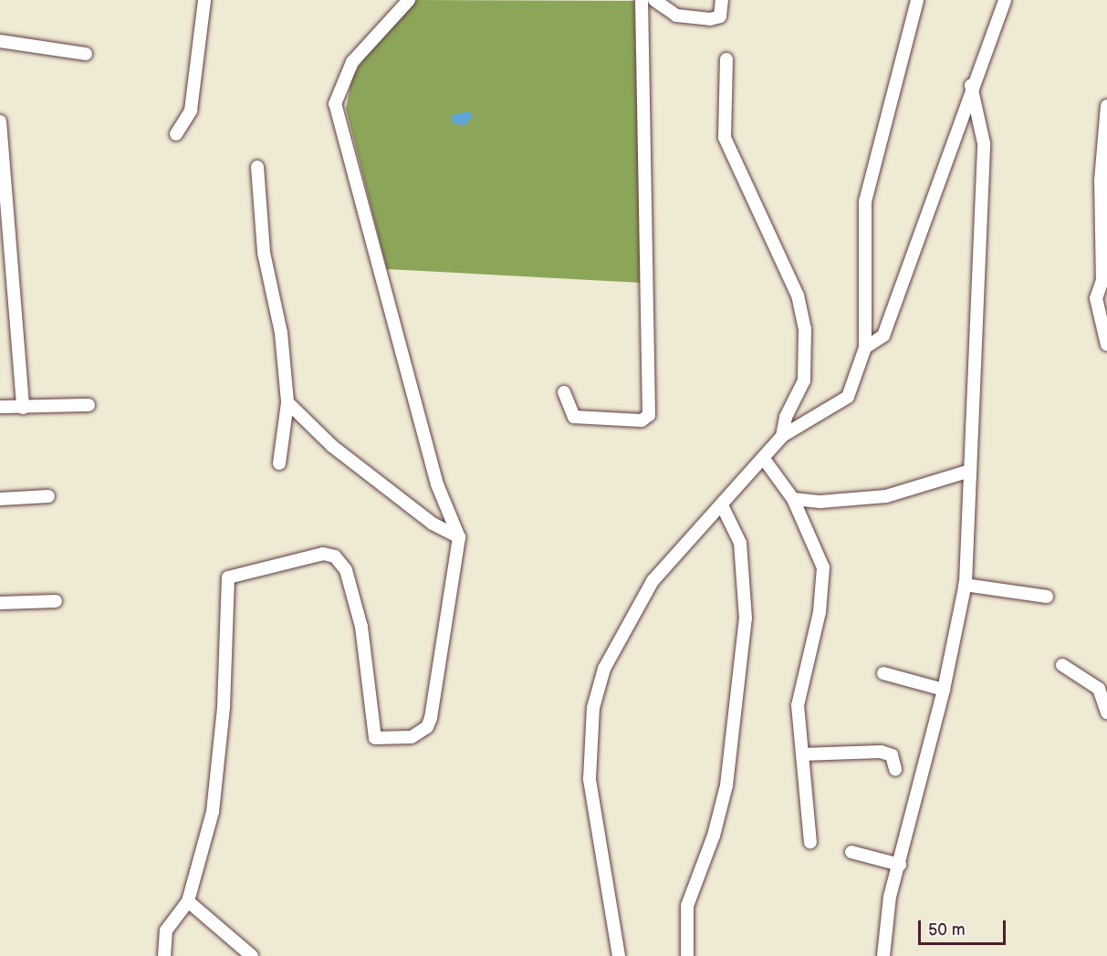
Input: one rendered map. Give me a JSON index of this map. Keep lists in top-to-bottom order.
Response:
{
  "scale_bar": "50 m"
}
